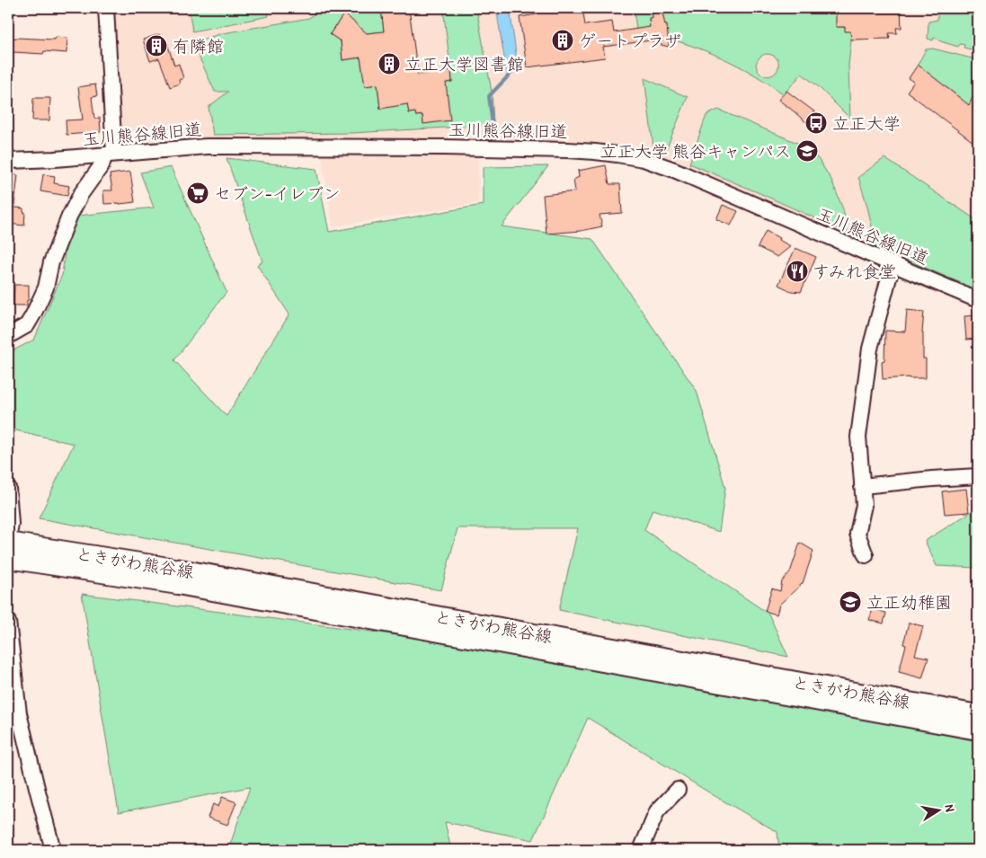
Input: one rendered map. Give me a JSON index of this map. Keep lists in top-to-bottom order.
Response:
{
  "streets": {
    "main road": ["ときがわ熊谷線"],
    "street": ["玉川熊谷線旧道"]
  },
  "places": {
    "building": ["ゲートプラザ", "有隣館", "立正大学図書館"],
    "bus stop": ["立正大学"],
    "school or university": ["立正大学 熊谷キャンパス", "立正幼稚園"],
    "supermarket": ["セブン-イレブン"],
    "restaurant": ["すみれ食堂"]
  },
  "north": "right"
}
